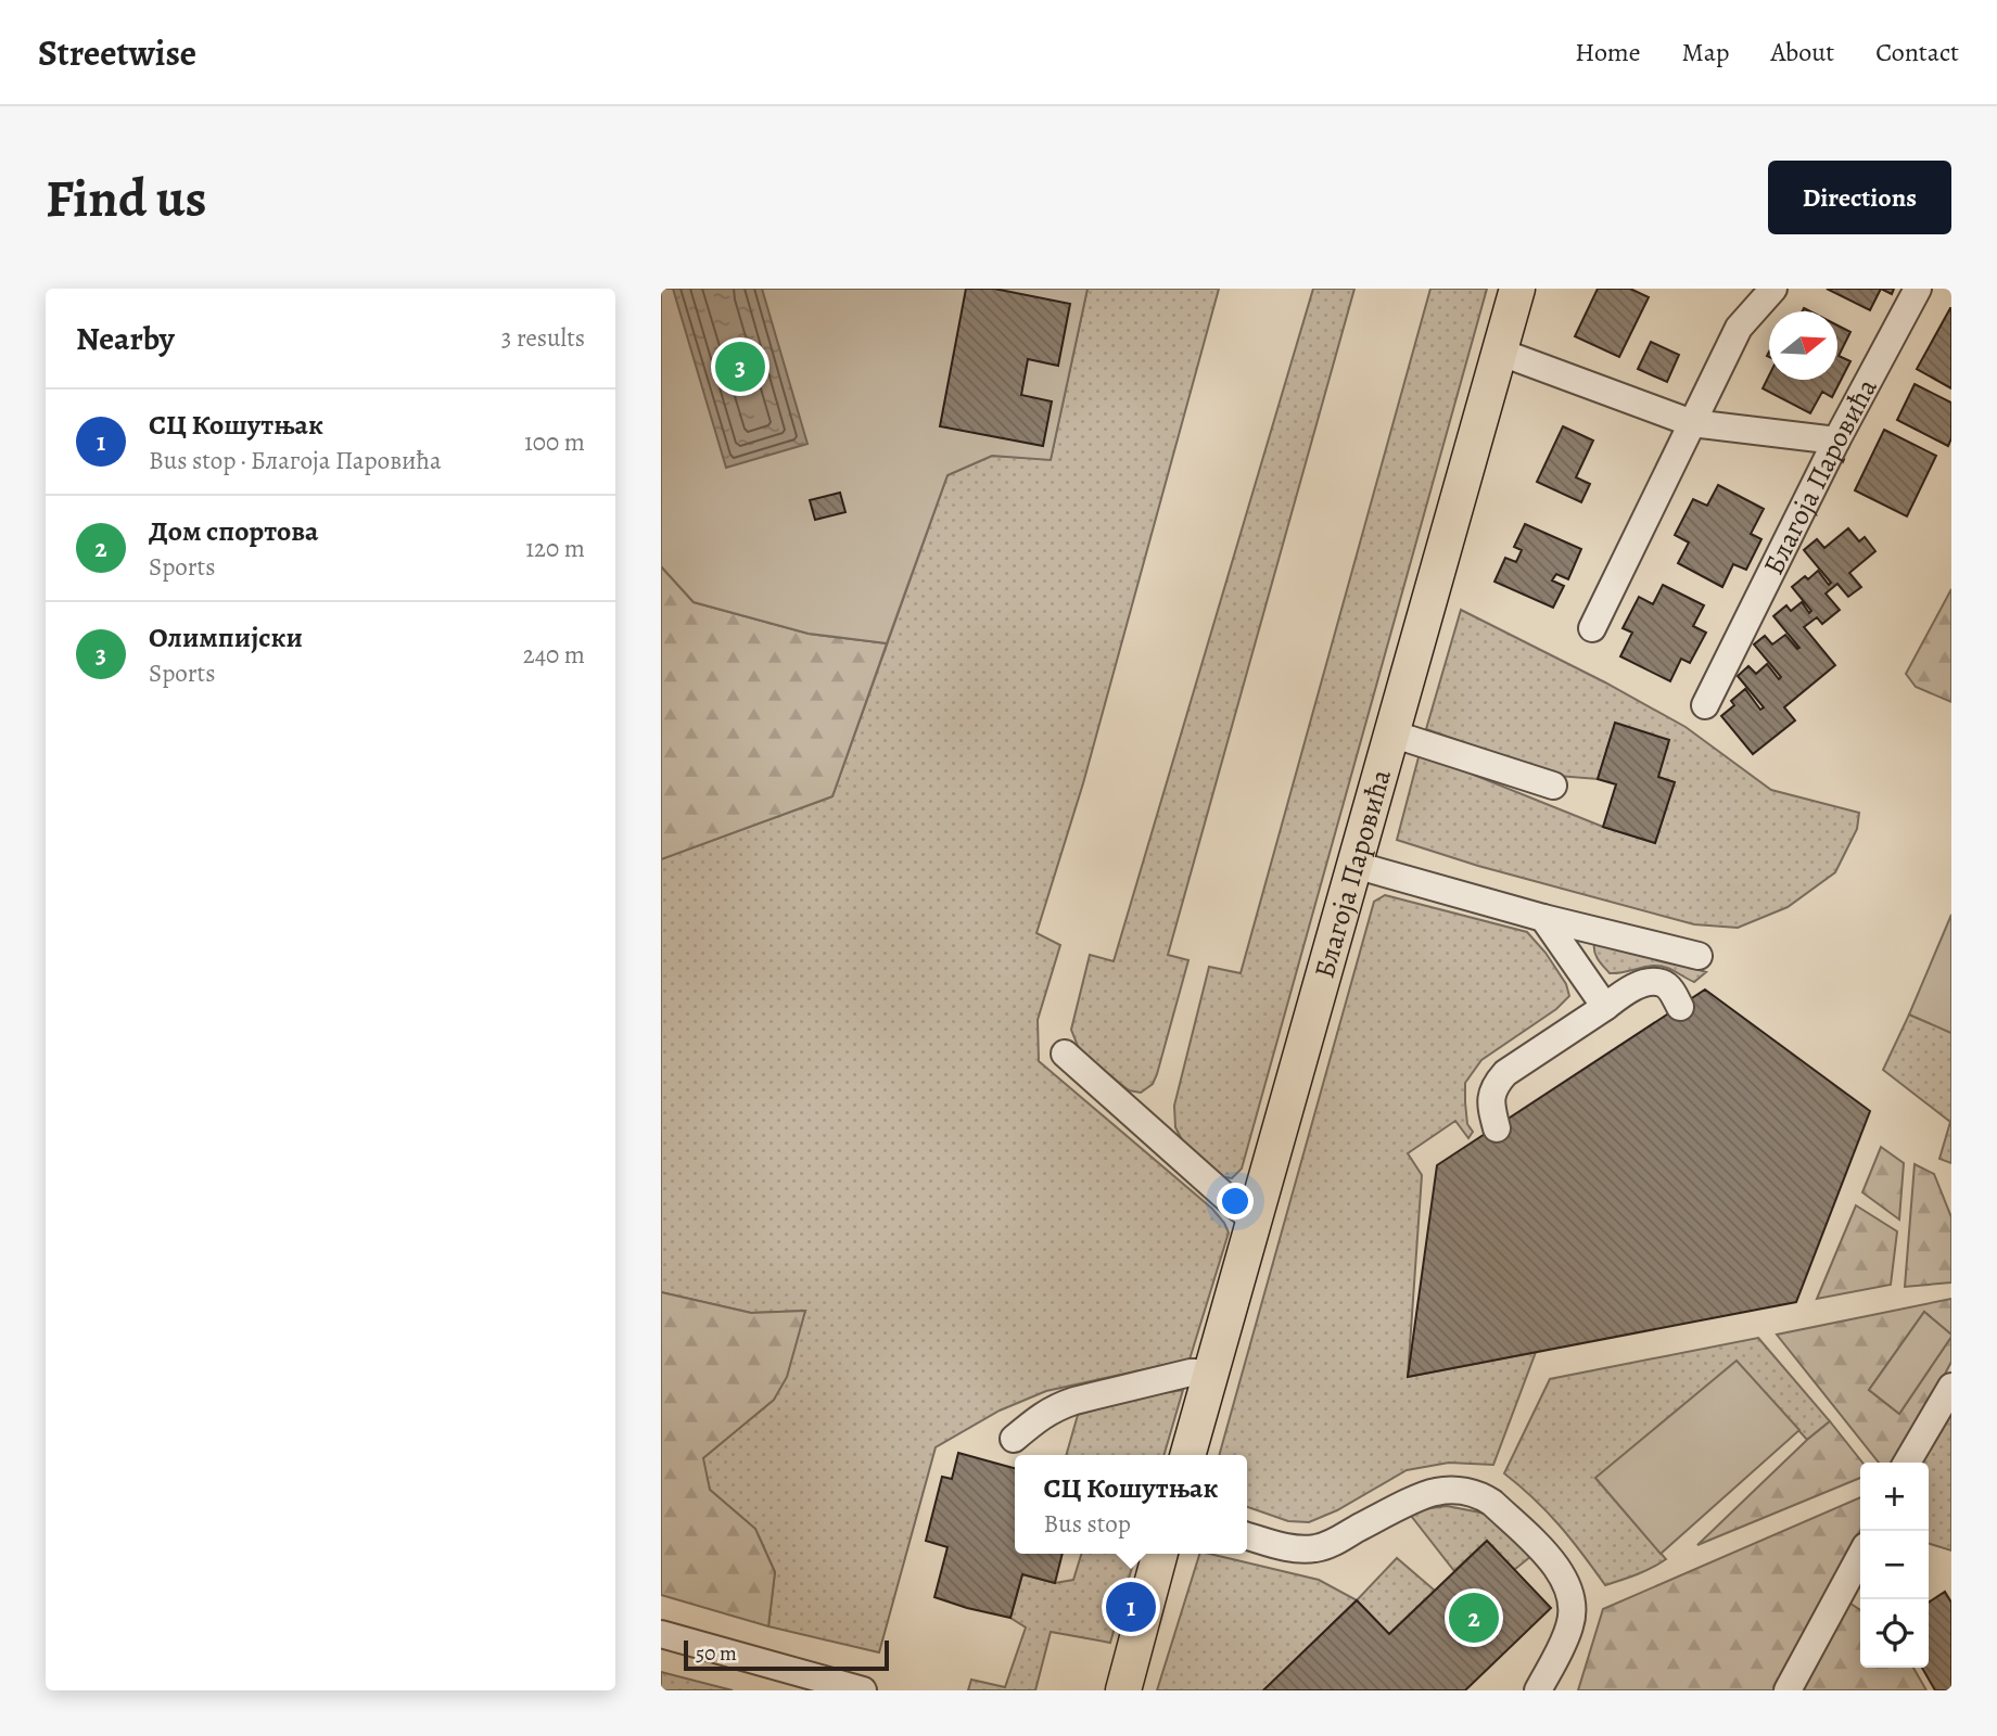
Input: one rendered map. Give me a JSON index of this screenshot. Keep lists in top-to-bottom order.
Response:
{
  "streets": {
    "main road": ["Благоја Паровића"]
  },
  "scale_bar": "50 m",
  "north": "right",
  "page": {
    "header": "Streetwise",
    "nav": [
      "Home",
      "Map",
      "About",
      "Contact"
    ],
    "buttons": "Directions",
    "title": "Find us",
    "heading": ["Nearby", "3 results"],
    "pins": ["3", "1", "2"],
    "list": [
      {
        "mark": "1",
        "name": "СЦ Кошутњак",
        "note": "Bus stop · Благоја Паровића",
        "value": "100 m"
      },
      {
        "mark": "2",
        "name": "Дом спортова",
        "note": "Sports",
        "value": "120 m"
      },
      {
        "mark": "3",
        "name": "Олимпијски",
        "note": "Sports",
        "value": "240 m"
      }
    ],
    "popup": ["СЦ Кошутњак", "Bus stop"],
    "map_buttons": ["+", "−"],
    "scale": "50 m"
  }
}
